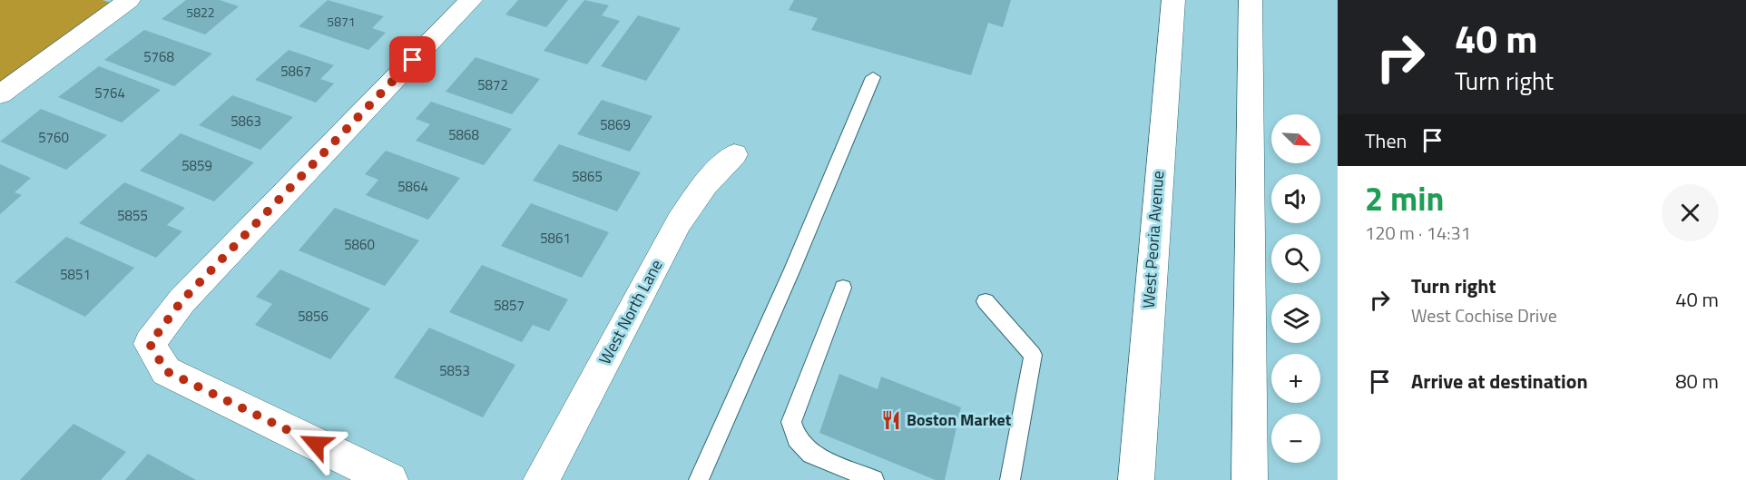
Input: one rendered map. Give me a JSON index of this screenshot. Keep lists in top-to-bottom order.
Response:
{
  "streets": {
    "street": ["West Peoria Avenue", "West North Lane"]
  },
  "places": {
    "restaurant": ["Boston Market"]
  },
  "house_numbers": [
    "5822",
    "5871",
    "5768",
    "5867",
    "5872",
    "5764",
    "5863",
    "5869",
    "5868",
    "5760",
    "5859",
    "5865",
    "5864",
    "5855",
    "5861",
    "5860",
    "5851",
    "5857",
    "5856",
    "5853"
  ],
  "north": "bottom right",
  "page": {
    "turn": ["40 m", "Turn right"],
    "map_buttons": ["+", "−"],
    "then": "Then",
    "heading": ["2 min", "120 m · 14:31"],
    "list": [
      {
        "name": "Turn right",
        "note": "West Cochise Drive",
        "value": "40 m"
      },
      {
        "name": "Arrive at destination",
        "value": "80 m"
      }
    ]
  }
}
